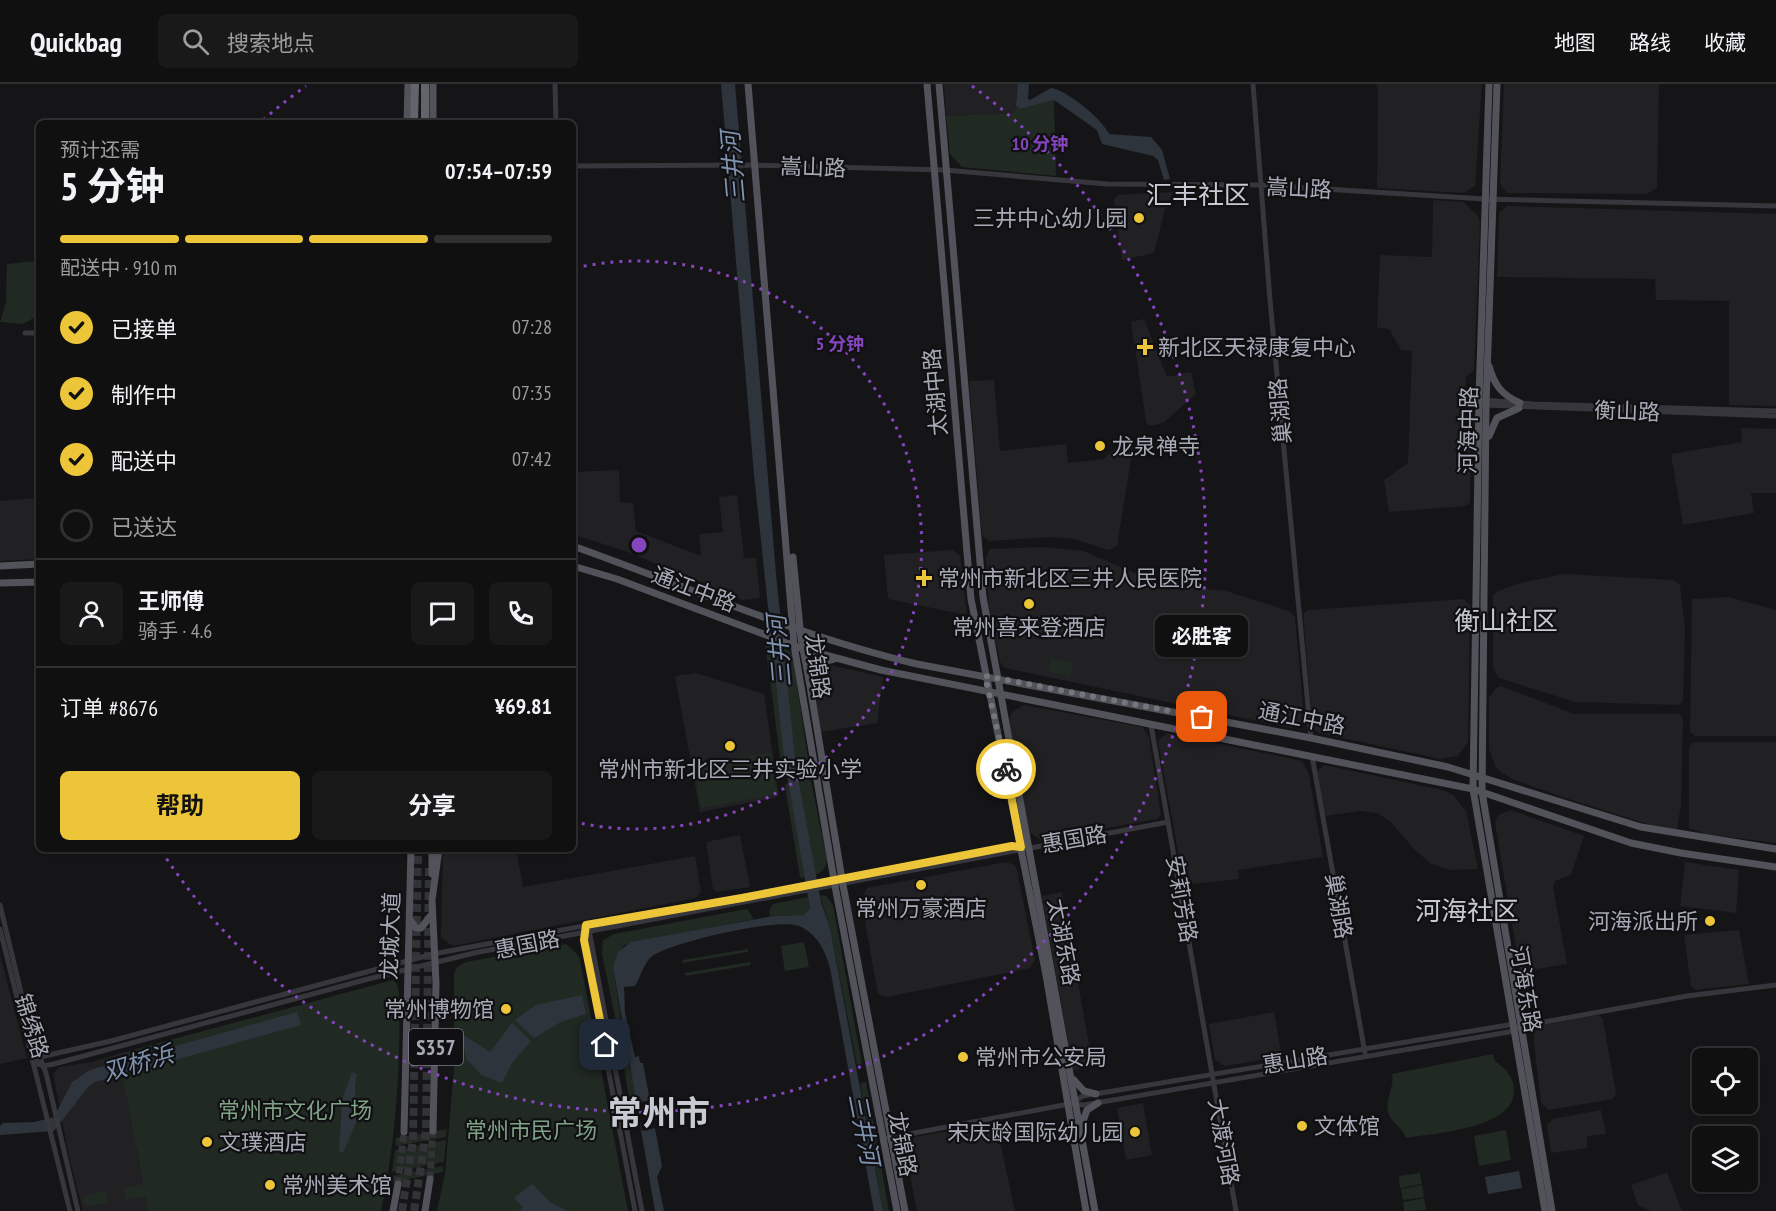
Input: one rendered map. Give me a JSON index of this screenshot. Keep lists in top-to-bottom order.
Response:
{
  "streets": {
    "main road": [
      "太湖中路",
      "河海中路",
      "通江中路",
      "龙锦路",
      "龙城大道",
      "太湖东路",
      "河海东路",
      "S357"
    ],
    "street": [
      "嵩山路",
      "巢湖路",
      "衡山路",
      "惠国路",
      "安莉芳路",
      "锦绣路",
      "惠山路",
      "大渡河路"
    ]
  },
  "crossings": [
    ["嵩山路", "太湖中路"],
    ["嵩山路", "巢湖路"],
    ["嵩山路", "河海中路"],
    ["嵩山路", "龙锦路"],
    ["太湖中路", "通江中路"],
    ["太湖中路", "太湖东路"],
    ["巢湖路", "通江中路"],
    ["巢湖路", "惠山路"],
    ["衡山路", "河海中路"],
    ["河海中路", "通江中路"],
    ["河海中路", "河海东路"],
    ["通江中路", "龙锦路"],
    ["通江中路", "安莉芳路"],
    ["通江中路", "太湖东路"],
    ["通江中路", "河海东路"],
    ["龙锦路", "惠国路"],
    ["龙锦路", "惠山路"],
    ["惠国路", "安莉芳路"],
    ["惠国路", "龙城大道"],
    ["惠国路", "太湖东路"],
    ["惠国路", "锦绣路"],
    ["惠国路", "S357"],
    ["安莉芳路", "惠山路"],
    ["安莉芳路", "大渡河路"],
    ["龙城大道", "S357"],
    ["太湖东路", "惠山路"],
    ["河海东路", "惠山路"],
    ["惠山路", "大渡河路"]
  ],
  "districts": [
    "汇丰社区",
    "衡山社区",
    "河海社区",
    "常州市"
  ],
  "water": ["三井河", "双桥浜"],
  "parks": ["常州市文化广场", "常州市民广场"],
  "places": {
    "other": [
      "三井中心幼儿园",
      "龙泉禅寺",
      "常州喜来登酒店",
      "必胜客",
      "常州市新北区三井实验小学",
      "常州万豪酒店",
      "河海派出所",
      "常州博物馆",
      "常州市公安局",
      "文体馆",
      "宋庆龄国际幼儿园",
      "文璞酒店",
      "常州美术馆"
    ],
    "health": ["新北区天禄康复中心", "常州市新北区三井人民医院"]
  },
  "page": {
    "header": "Quickbag",
    "search": "搜索地点",
    "nav": ["地图", "路线", "收藏"],
    "heading": ["5 分钟", "预计还需", "07:54–07:59"],
    "panel": [
      "王师傅",
      "骑手 · 4.6",
      "订单 #8676",
      "¥69.81"
    ],
    "bar": "配送中 · 910 m",
    "list": [
      ["已接单", "07:28"],
      ["制作中", "07:35"],
      ["配送中", "07:42"],
      "已送达"
    ],
    "bubble": "必胜客",
    "buttons": ["帮助", "分享"]
  },
  "rings": ["10 分钟", "5 分钟"]
}
